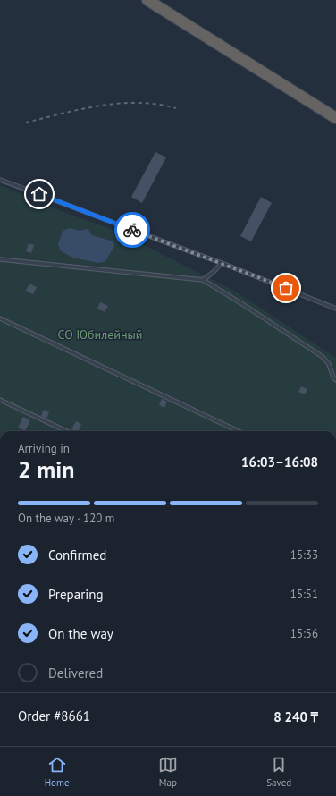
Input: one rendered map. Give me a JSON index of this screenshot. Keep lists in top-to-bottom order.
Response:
{
  "parks": ["СО Юбилейный"],
  "page": {
    "heading": ["2 min", "Arriving in", "16:03–16:08"],
    "panel": ["Order #8661", "8 240 ₸"],
    "bar": "On the way · 120 m",
    "list": [
      ["Confirmed", "15:33"],
      ["Preparing", "15:51"],
      ["On the way", "15:56"],
      "Delivered"
    ],
    "tabs": ["Home", "Map", "Saved"]
  }
}
